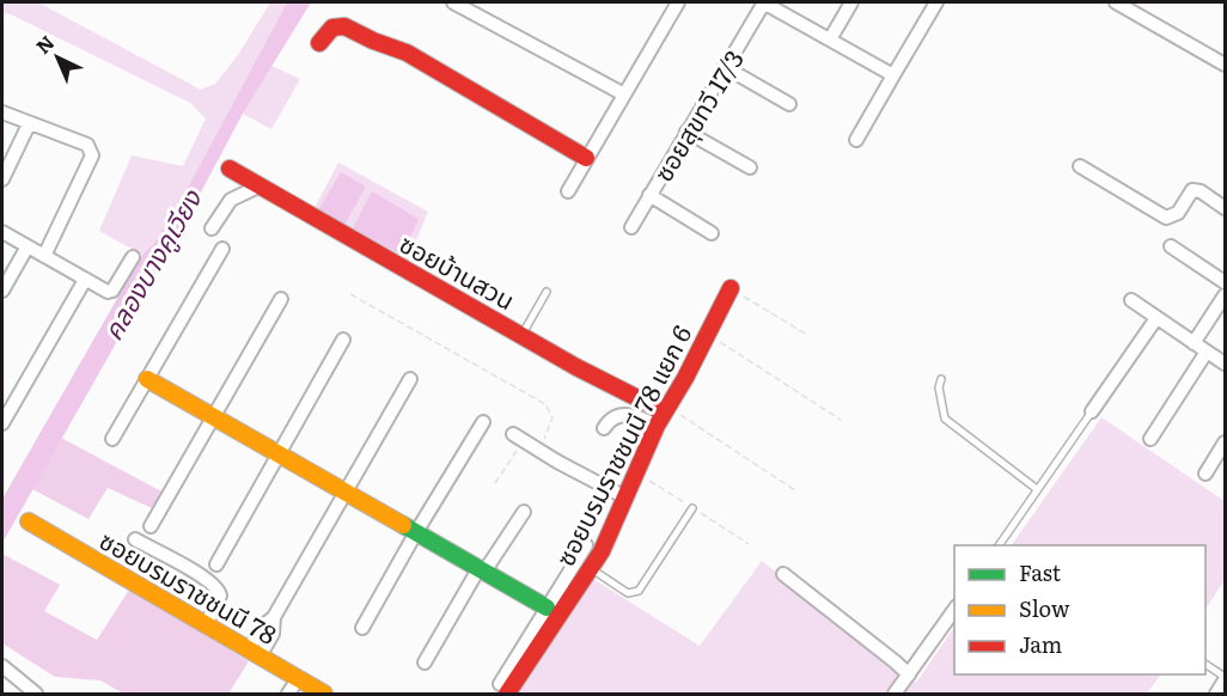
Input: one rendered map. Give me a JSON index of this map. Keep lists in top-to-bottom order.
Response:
{
  "streets": {
    "street": [
      "ซอยสุขทวี 17/3",
      "ซอยบ้านสวน",
      "ซอยบรมราชชนนี 78 แยก 6",
      "ซอยบรมราชชนนี 78"
    ]
  },
  "crossings": [
    ["ซอยบ้านสวน", "ซอยบรมราชชนนี 78 แยก 6"]
  ],
  "water": ["คลองบางคูเวียง"],
  "legend": ["Fast", "Slow", "Jam"],
  "north": "top left"
}
